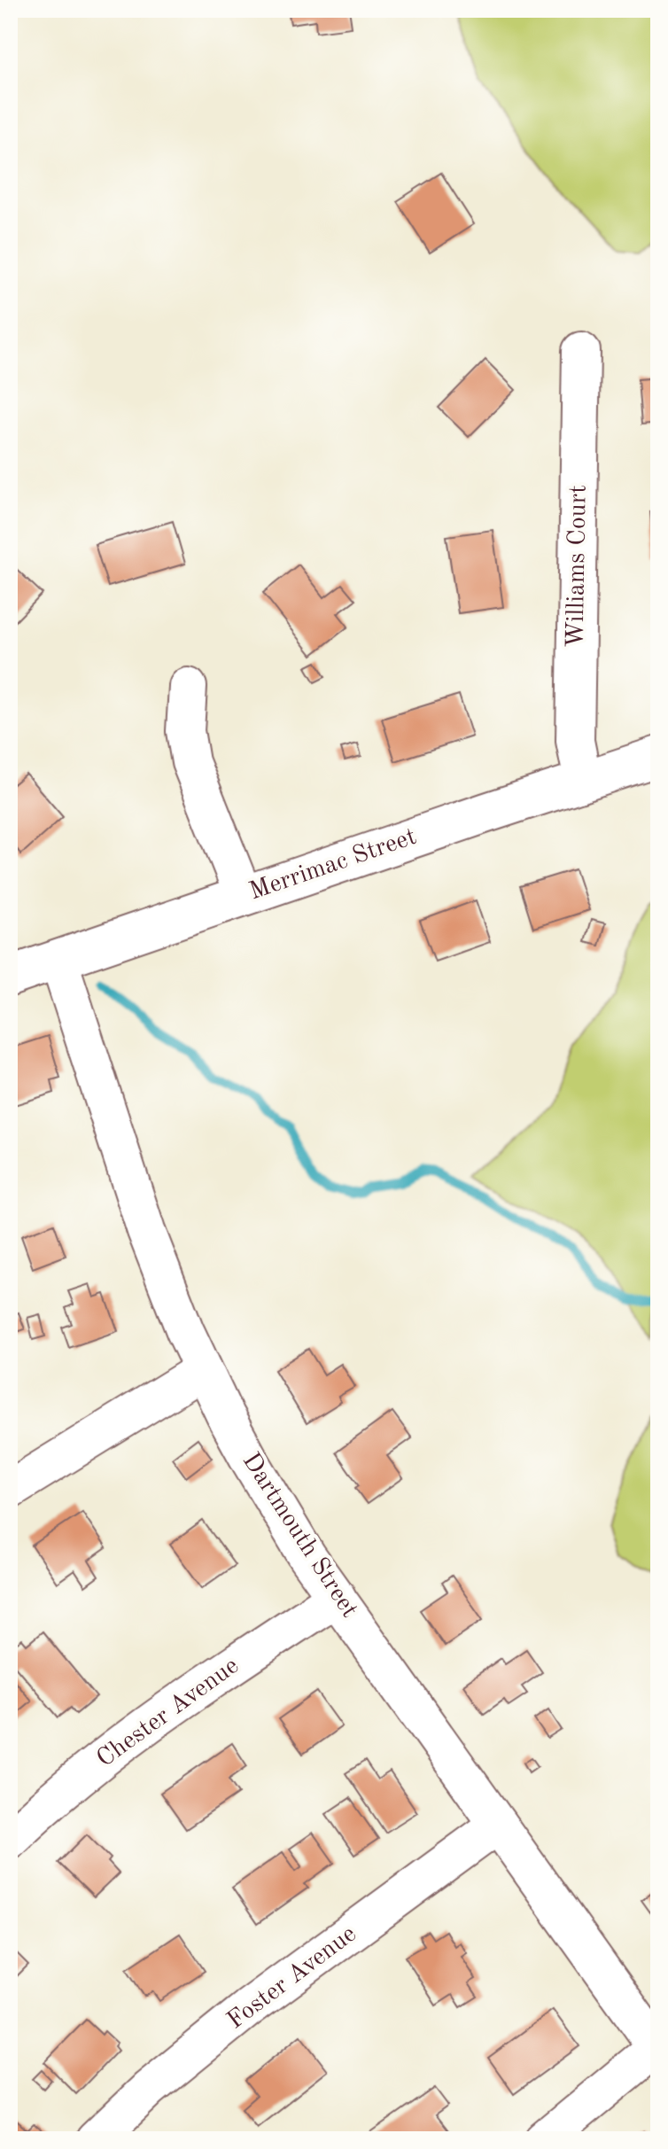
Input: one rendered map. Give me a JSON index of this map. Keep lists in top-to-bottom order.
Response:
{
  "streets": {
    "main road": ["Merrimac Street"],
    "street": [
      "Williams Court",
      "Dartmouth Street",
      "Chester Avenue",
      "Foster Avenue"
    ]
  },
  "crossings": [
    ["Williams Court", "Merrimac Street"],
    ["Merrimac Street", "Dartmouth Street"],
    ["Dartmouth Street", "Chester Avenue"],
    ["Dartmouth Street", "Foster Avenue"]
  ]
}
